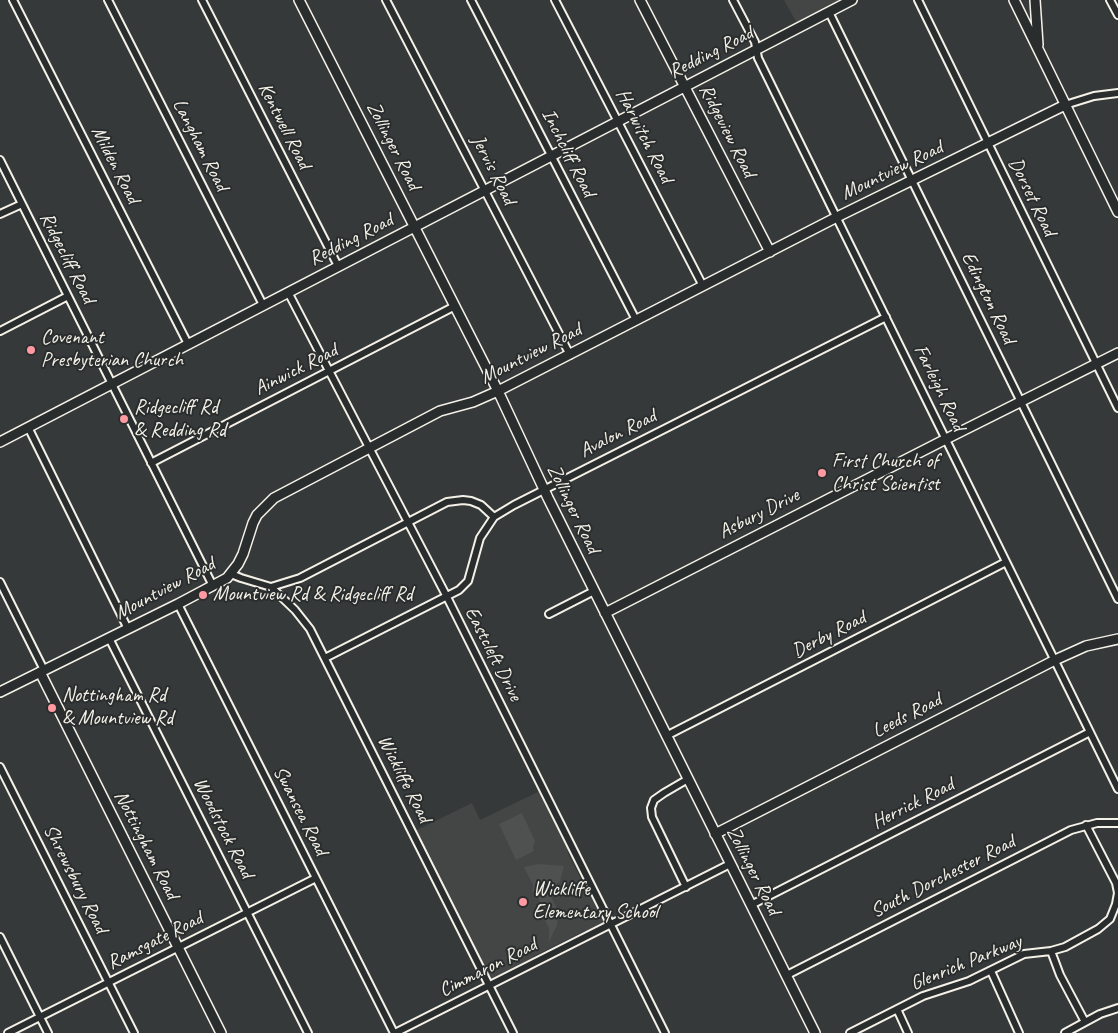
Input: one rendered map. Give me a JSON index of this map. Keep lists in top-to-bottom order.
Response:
{
  "streets": {
    "street": [
      "Redding Road",
      "Kentwell Road",
      "Ridgeview Road",
      "Harwitch Road",
      "Langham Road",
      "Zollinger Road",
      "Inchcliff Road",
      "Milden Road",
      "Jervis Road",
      "Mountview Road",
      "Dorset Road",
      "Ridgecliff Road",
      "Edington Road",
      "Ainwick Road",
      "Farleigh Road",
      "Avalon Road",
      "Asbury Drive",
      "Derby Road",
      "Eastcleft Drive",
      "Leeds Road",
      "Wickliffe Road",
      "Herrick Road",
      "Swansea Road",
      "Woodstock Road",
      "Nottingham Road",
      "South Dorchester Road",
      "Shrewsbury Road",
      "Ramsgate Road",
      "Glenrich Parkway",
      "Cimmaron Road"
    ]
  },
  "crossings": [
    ["Redding Road", "Kentwell Road"],
    ["Redding Road", "Ridgeview Road"],
    ["Redding Road", "Harwitch Road"],
    ["Redding Road", "Langham Road"],
    ["Redding Road", "Zollinger Road"],
    ["Redding Road", "Inchcliff Road"],
    ["Redding Road", "Milden Road"],
    ["Redding Road", "Jervis Road"],
    ["Redding Road", "Ridgecliff Road"],
    ["Redding Road", "Edington Road"],
    ["Redding Road", "Farleigh Road"],
    ["Redding Road", "Eastcleft Drive"],
    ["Ridgeview Road", "Mountview Road"],
    ["Harwitch Road", "Mountview Road"],
    ["Zollinger Road", "Mountview Road"],
    ["Zollinger Road", "Ainwick Road"],
    ["Zollinger Road", "Avalon Road"],
    ["Zollinger Road", "Asbury Drive"],
    ["Zollinger Road", "Derby Road"],
    ["Zollinger Road", "Leeds Road"],
    ["Zollinger Road", "Herrick Road"],
    ["Zollinger Road", "South Dorchester Road"],
    ["Zollinger Road", "Cimmaron Road"],
    ["Inchcliff Road", "Mountview Road"],
    ["Jervis Road", "Mountview Road"],
    ["Mountview Road", "Dorset Road"],
    ["Mountview Road", "Ridgecliff Road"],
    ["Mountview Road", "Edington Road"],
    ["Mountview Road", "Farleigh Road"],
    ["Mountview Road", "Eastcleft Drive"],
    ["Mountview Road", "Wickliffe Road"],
    ["Mountview Road", "Swansea Road"],
    ["Mountview Road", "Woodstock Road"],
    ["Mountview Road", "Nottingham Road"],
    ["Dorset Road", "Asbury Drive"],
    ["Ridgecliff Road", "Ainwick Road"],
    ["Edington Road", "Asbury Drive"],
    ["Ainwick Road", "Eastcleft Drive"],
    ["Farleigh Road", "Avalon Road"],
    ["Farleigh Road", "Asbury Drive"],
    ["Farleigh Road", "Derby Road"],
    ["Farleigh Road", "Leeds Road"],
    ["Farleigh Road", "Herrick Road"],
    ["Avalon Road", "Eastcleft Drive"],
    ["Avalon Road", "Wickliffe Road"],
    ["Eastcleft Drive", "Cimmaron Road"],
    ["Wickliffe Road", "Cimmaron Road"],
    ["Swansea Road", "Ramsgate Road"],
    ["Swansea Road", "Cimmaron Road"],
    ["Woodstock Road", "Ramsgate Road"],
    ["Nottingham Road", "Ramsgate Road"],
    ["South Dorchester Road", "Glenrich Parkway"],
    ["Shrewsbury Road", "Ramsgate Road"]
  ],
  "places": [
    "Covenant Presbyterian Church",
    "Ridgecliff Rd & Redding Rd",
    "First Church of Christ Scientist",
    "Mountview Rd & Ridgecliff Rd",
    "Nottingham Rd & Mountview Rd",
    "Wickliffe Elementary School"
  ]
}
